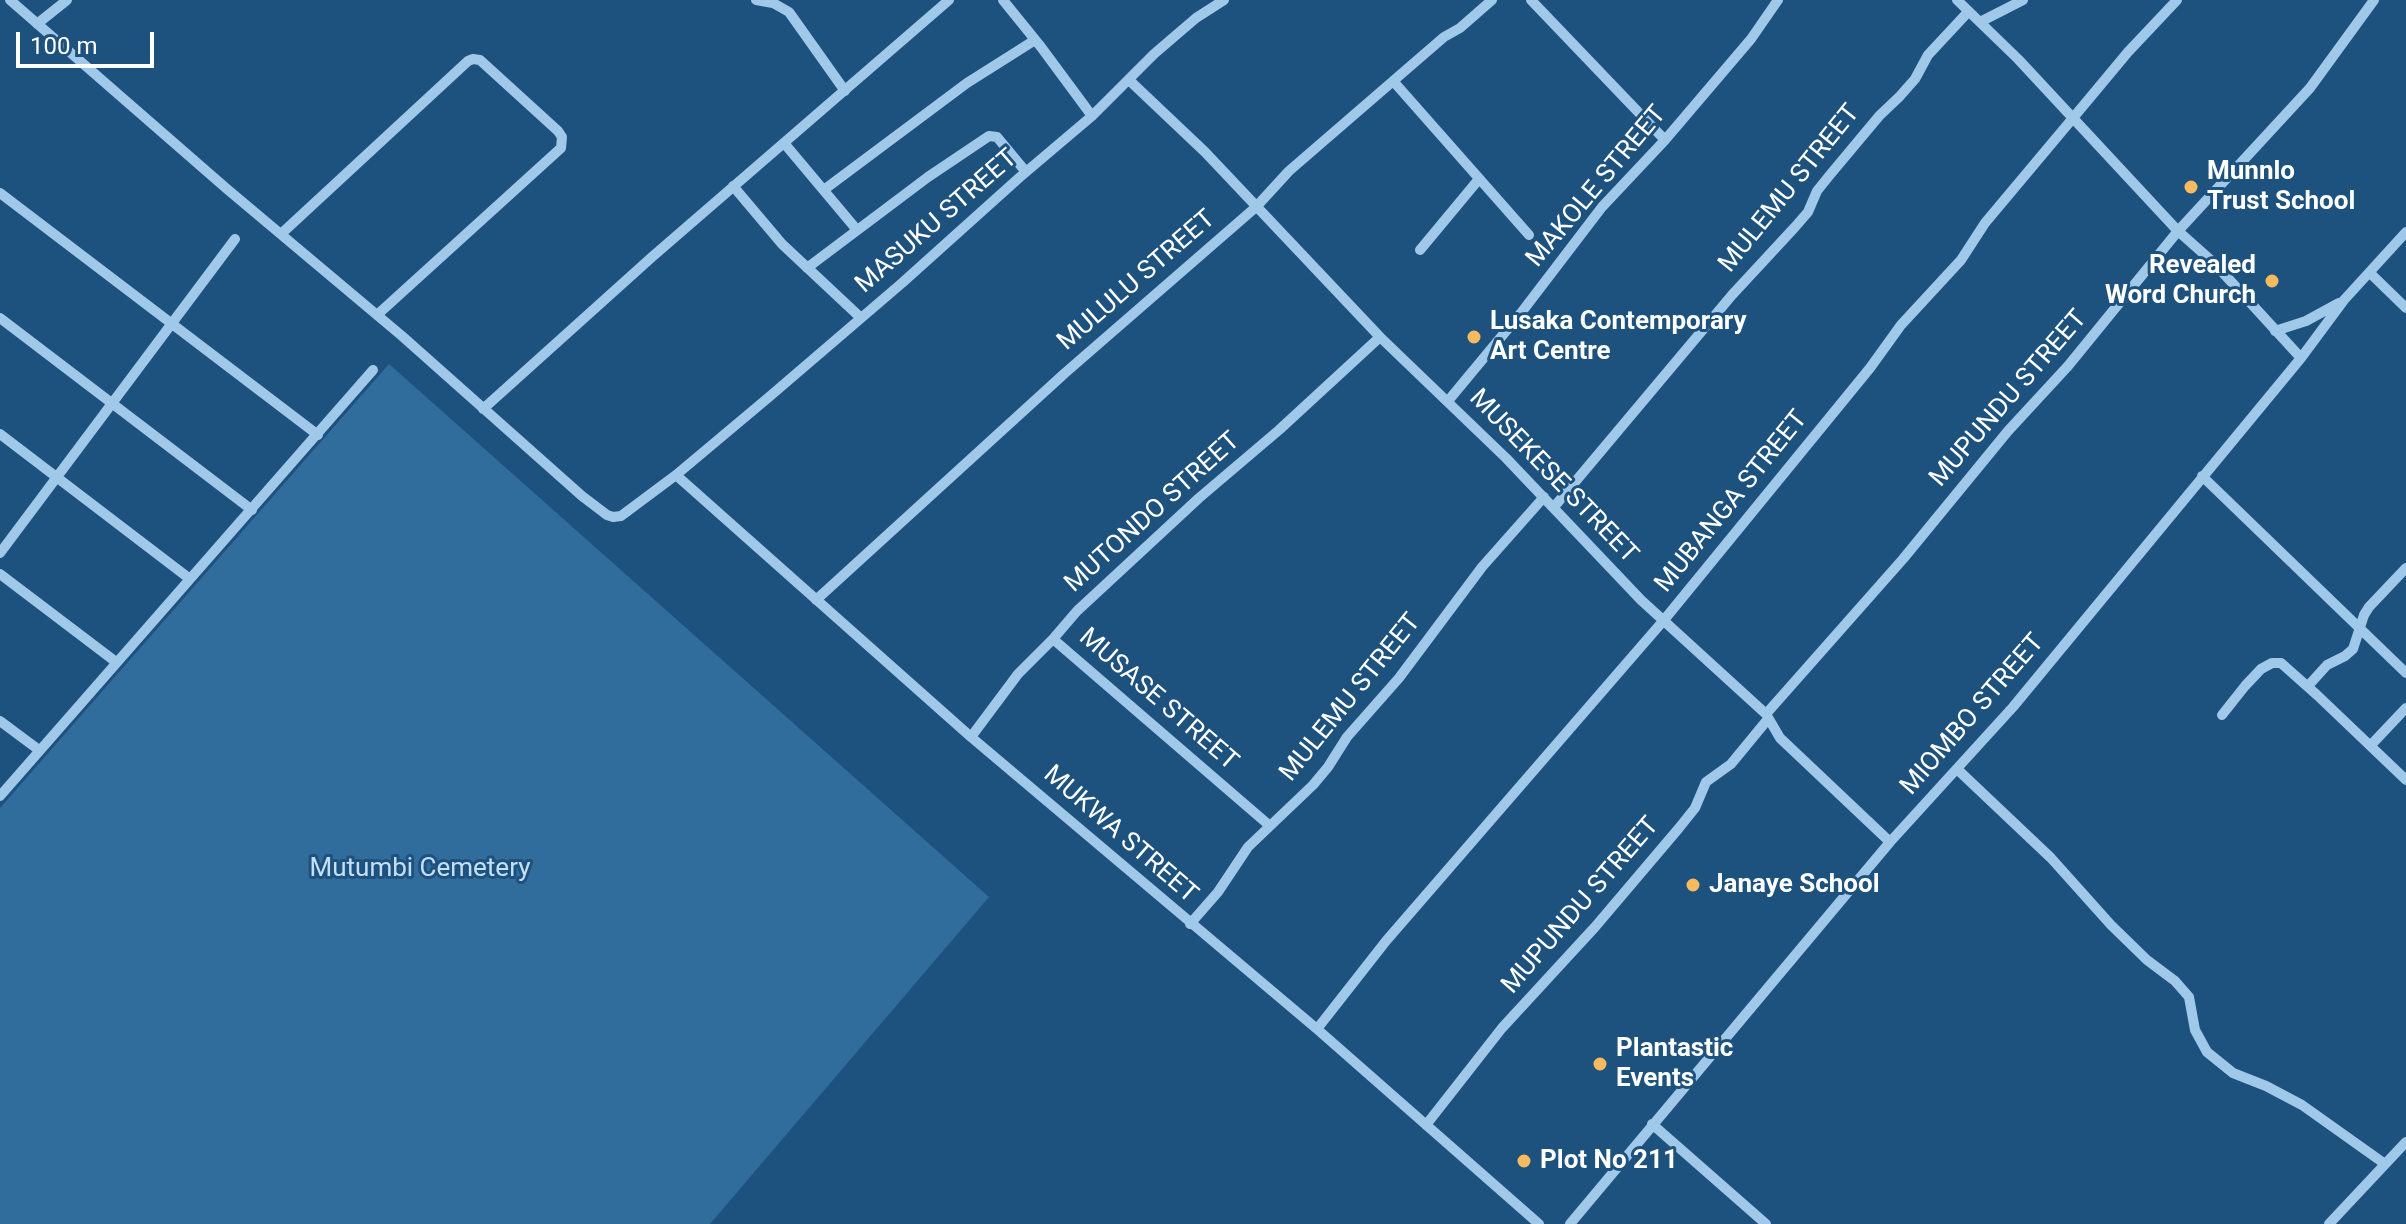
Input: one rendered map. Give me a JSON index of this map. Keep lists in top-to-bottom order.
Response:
{
  "streets": {
    "street": [
      "MAKOLE STREET",
      "MULEMU STREET",
      "MASUKU STREET",
      "MULULU STREET",
      "MUPUNDU STREET",
      "MUSEKESE STREET",
      "MUBANGA STREET",
      "MUTONDO STREET",
      "MUSASE STREET",
      "MIOMBO STREET",
      "MUKWA STREET"
    ]
  },
  "crossings": [
    ["MAKOLE STREET", "MUSEKESE STREET"],
    ["MULEMU STREET", "MUSEKESE STREET"],
    ["MULEMU STREET", "MUSASE STREET"],
    ["MULEMU STREET", "MUKWA STREET"],
    ["MASUKU STREET", "MUSEKESE STREET"],
    ["MASUKU STREET", "MUKWA STREET"],
    ["MULULU STREET", "MUSEKESE STREET"],
    ["MULULU STREET", "MUKWA STREET"],
    ["MUPUNDU STREET", "MUSEKESE STREET"],
    ["MUPUNDU STREET", "MUKWA STREET"],
    ["MUSEKESE STREET", "MUBANGA STREET"],
    ["MUSEKESE STREET", "MUTONDO STREET"],
    ["MUSEKESE STREET", "MIOMBO STREET"],
    ["MUBANGA STREET", "MUKWA STREET"],
    ["MUTONDO STREET", "MUSASE STREET"],
    ["MUTONDO STREET", "MUKWA STREET"]
  ],
  "parks": ["Mutumbi Cemetery"],
  "places": [
    "Munnlo Trust School",
    "Revealed Word Church",
    "Lusaka Contemporary Art Centre",
    "Janaye School",
    "Plantastic Events",
    "Plot No 211"
  ],
  "scale_bar": "100 m"
}
